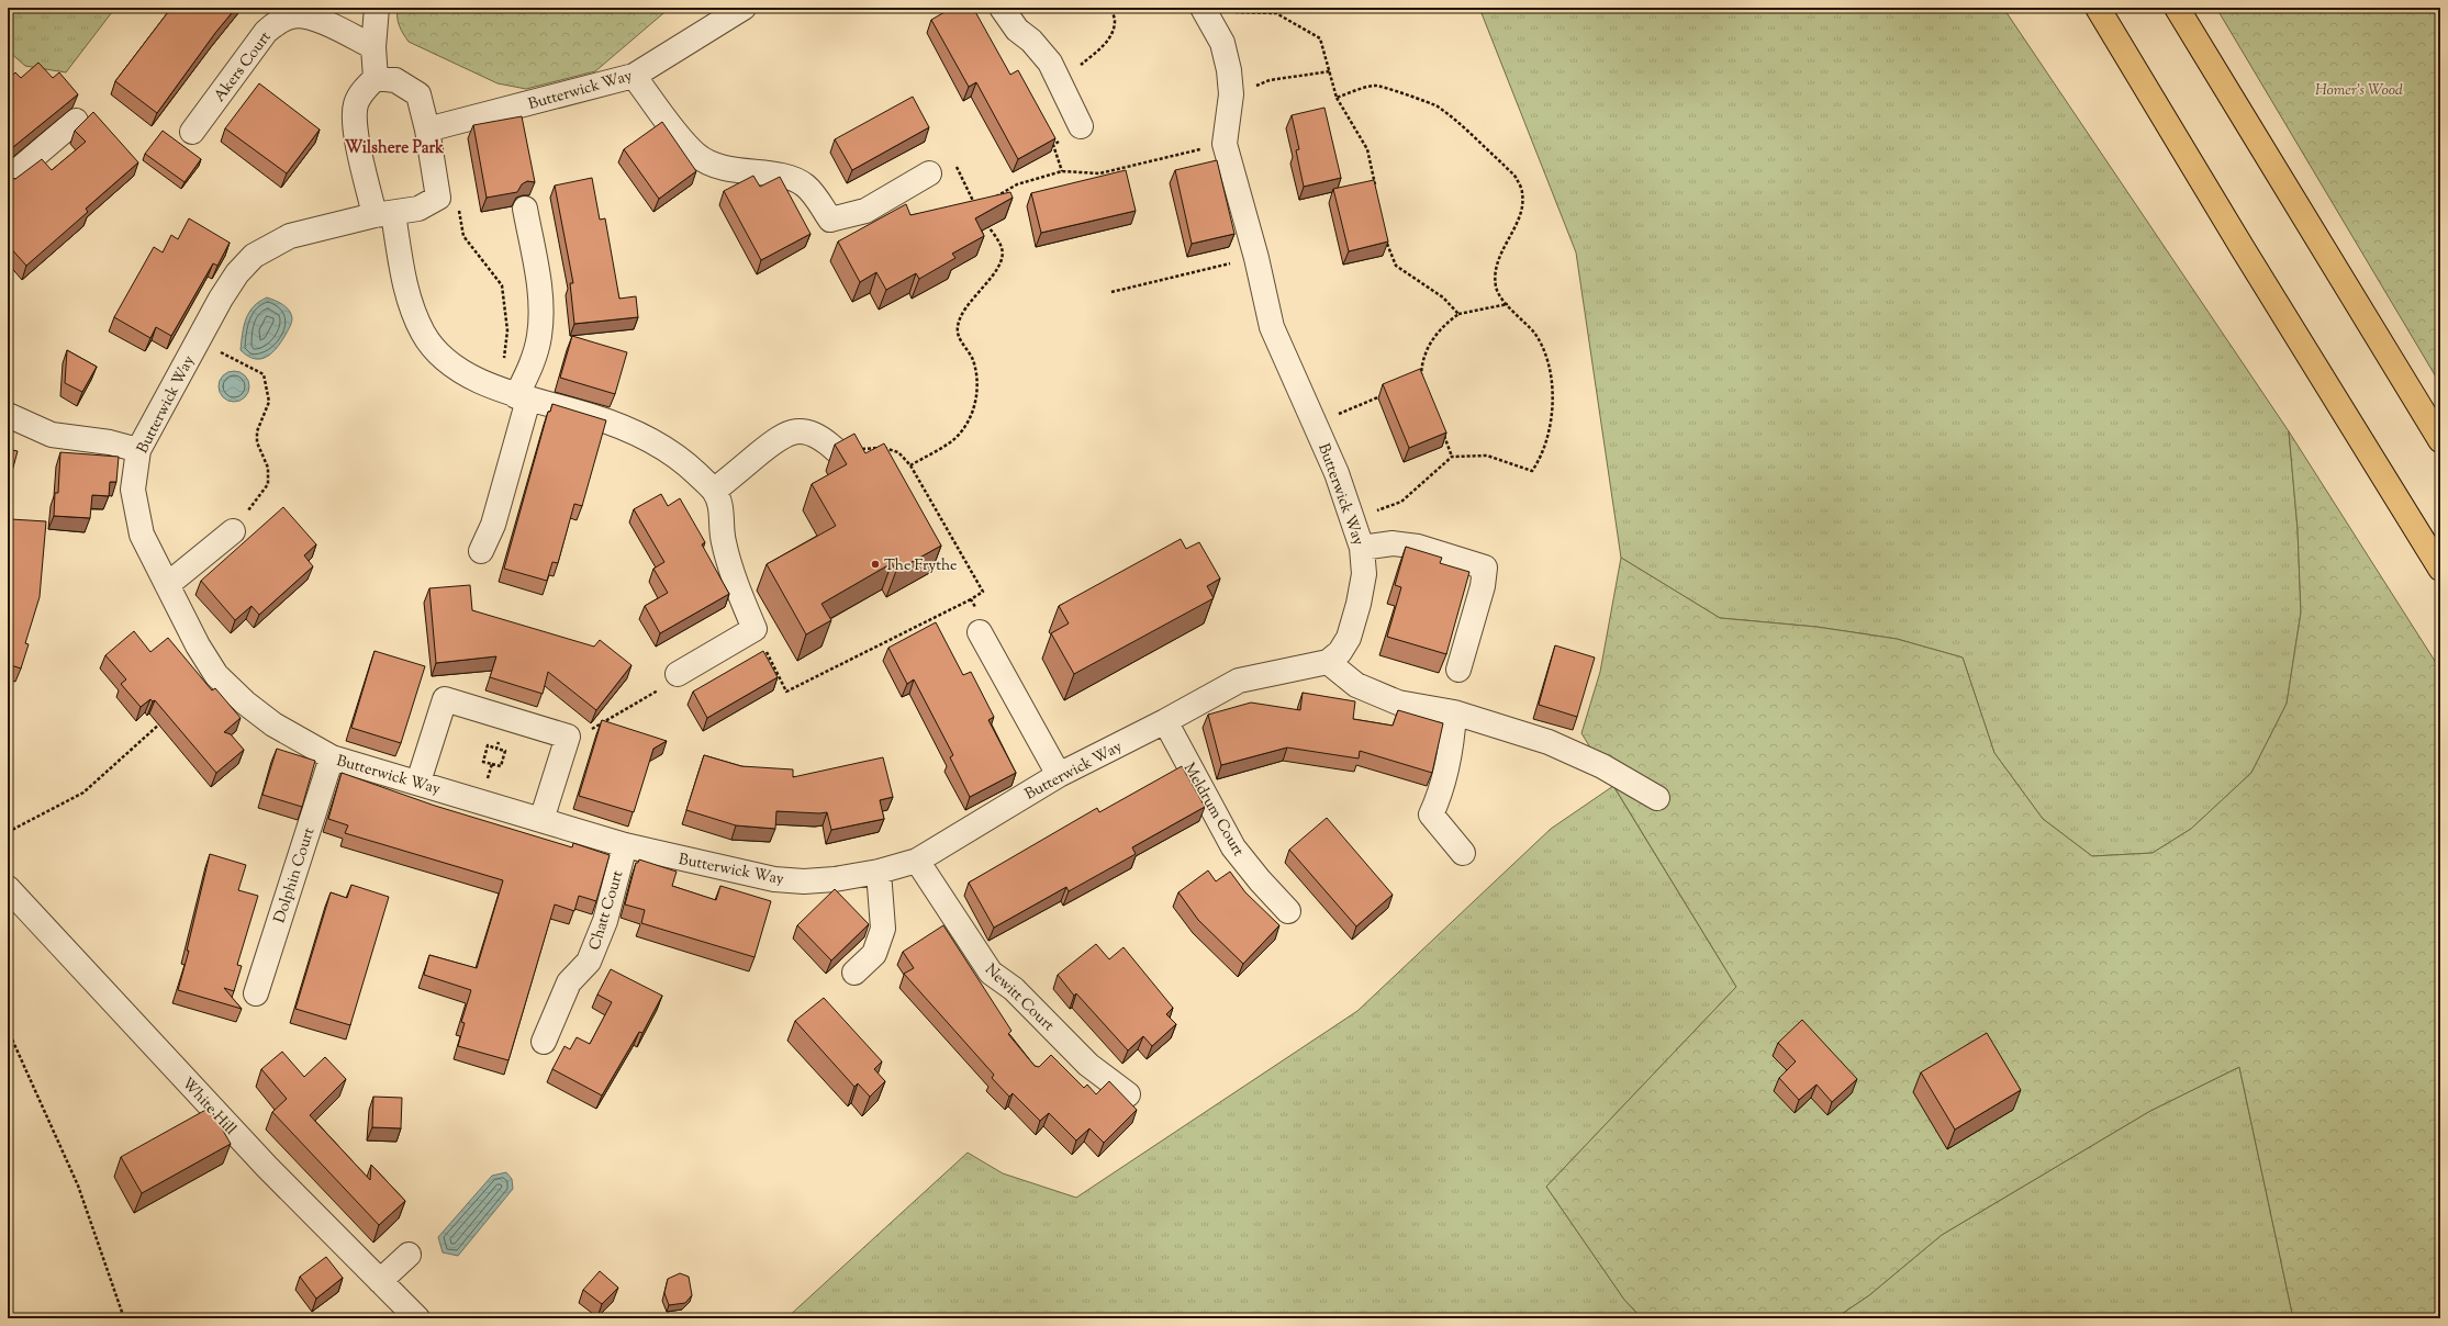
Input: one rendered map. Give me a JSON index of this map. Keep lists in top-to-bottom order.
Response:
{
  "streets": {
    "street": [
      "Akers Court",
      "Butterwick Way",
      "Meldrum Court",
      "Dolphin Court",
      "Chatt Court",
      "Newitt Court",
      "White Hill"
    ]
  },
  "crossings": [
    ["Butterwick Way", "Meldrum Court"],
    ["Butterwick Way", "Dolphin Court"],
    ["Butterwick Way", "Chatt Court"],
    ["Butterwick Way", "Newitt Court"]
  ],
  "districts": ["Wilshere Park"],
  "parks": ["Homer's Wood"],
  "places": ["The Frythe"]
}
